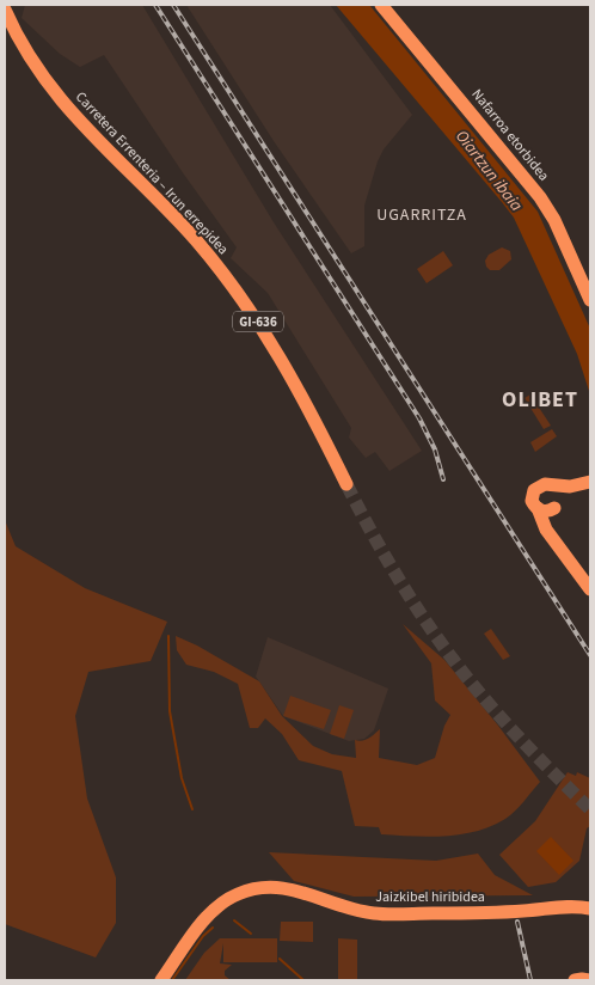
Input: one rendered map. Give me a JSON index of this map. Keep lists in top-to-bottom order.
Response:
{
  "streets": {
    "main road": [
      "Nafarroa etorbidea",
      "Carretera Errenteria – Irun errepidea",
      "GI-636",
      "Jaizkibel hiribidea"
    ]
  },
  "districts": ["UGARRITZA", "OLIBET"],
  "water": ["Oiartzun ibaia"]
}
